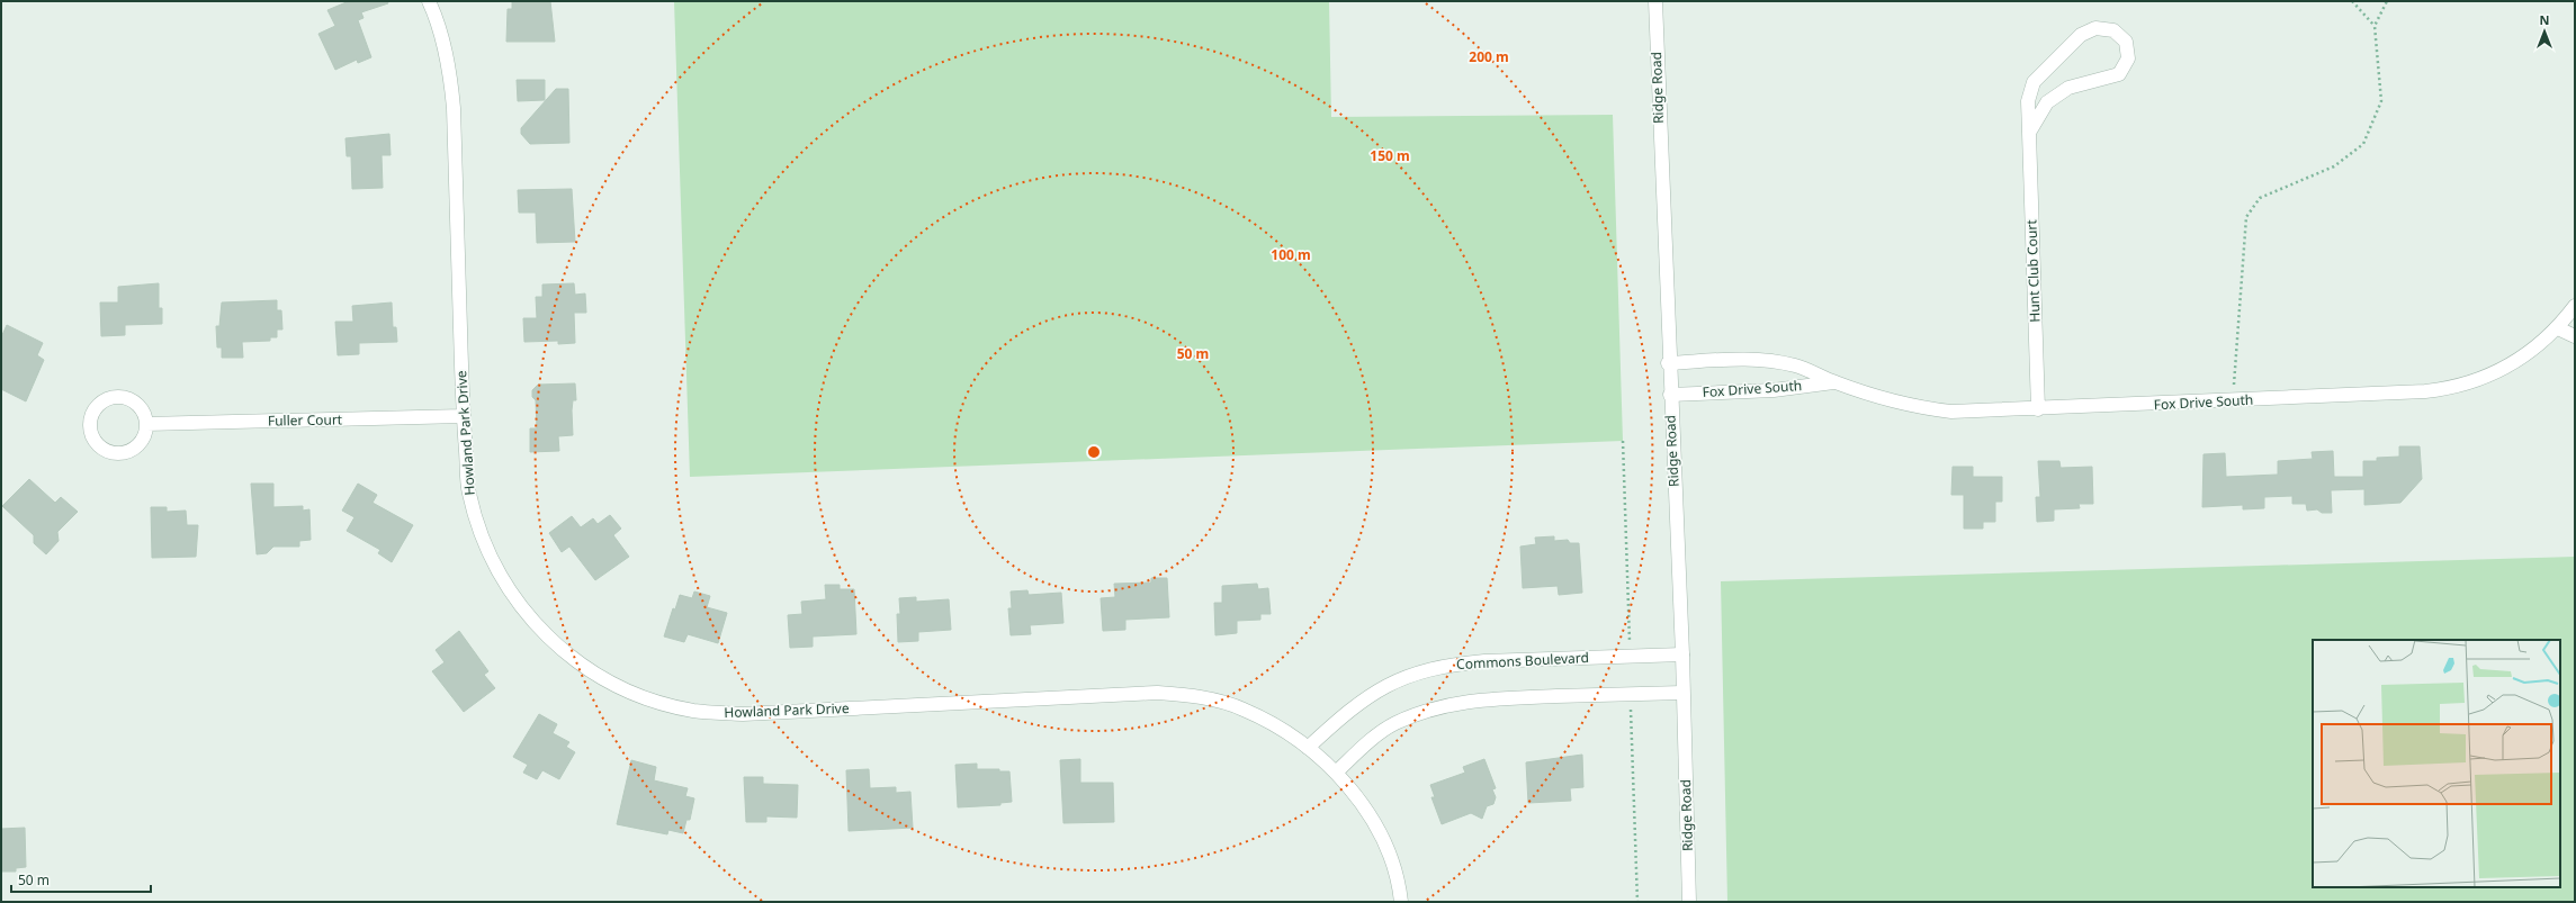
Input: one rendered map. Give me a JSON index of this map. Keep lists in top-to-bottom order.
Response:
{
  "streets": {
    "street": [
      "Ridge Road",
      "Hunt Club Court",
      "Fox Drive South",
      "Fuller Court",
      "Howland Park Drive",
      "Commons Boulevard"
    ]
  },
  "crossings": [
    ["Ridge Road", "Fox Drive South"],
    ["Ridge Road", "Commons Boulevard"],
    ["Hunt Club Court", "Fox Drive South"],
    ["Fuller Court", "Howland Park Drive"],
    ["Howland Park Drive", "Commons Boulevard"]
  ],
  "scale_bar": "50 m",
  "north": "top",
  "rings": [
    "200 m",
    "150 m",
    "100 m",
    "50 m"
  ]
}
